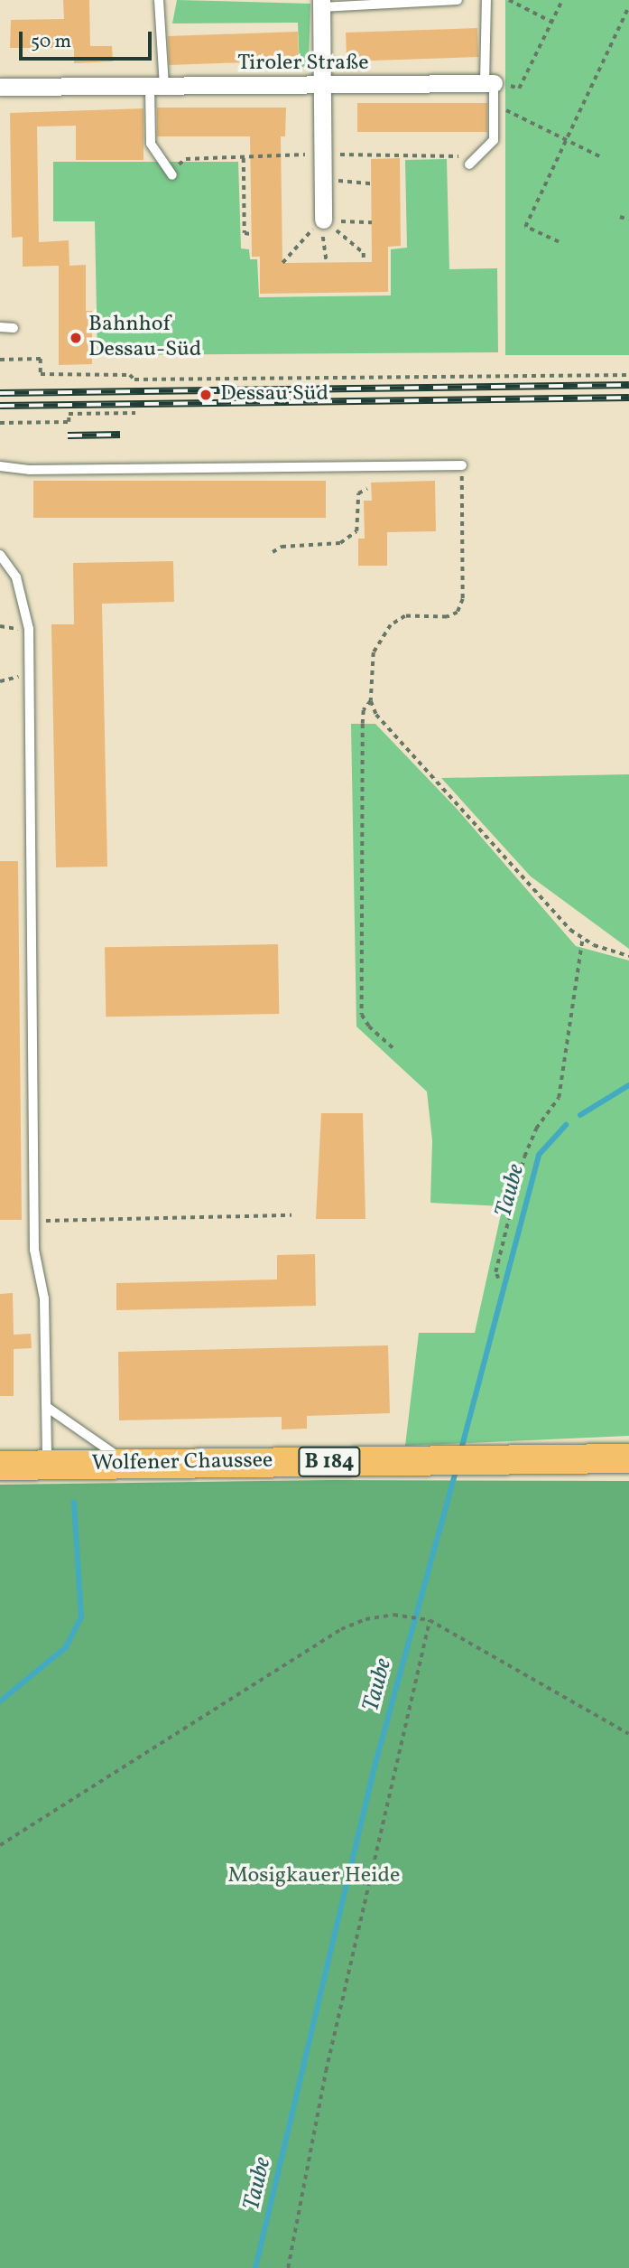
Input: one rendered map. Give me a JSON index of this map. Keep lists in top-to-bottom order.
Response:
{
  "streets": {
    "main road": ["B 184", "Wolfener Chaussee"],
    "street": ["Tiroler Straße"]
  },
  "water": ["Taube"],
  "parks": ["Mosigkauer Heide"],
  "places": ["Bahnhof Dessau-Süd", "Dessau Süd"],
  "scale_bar": "50 m"
}
